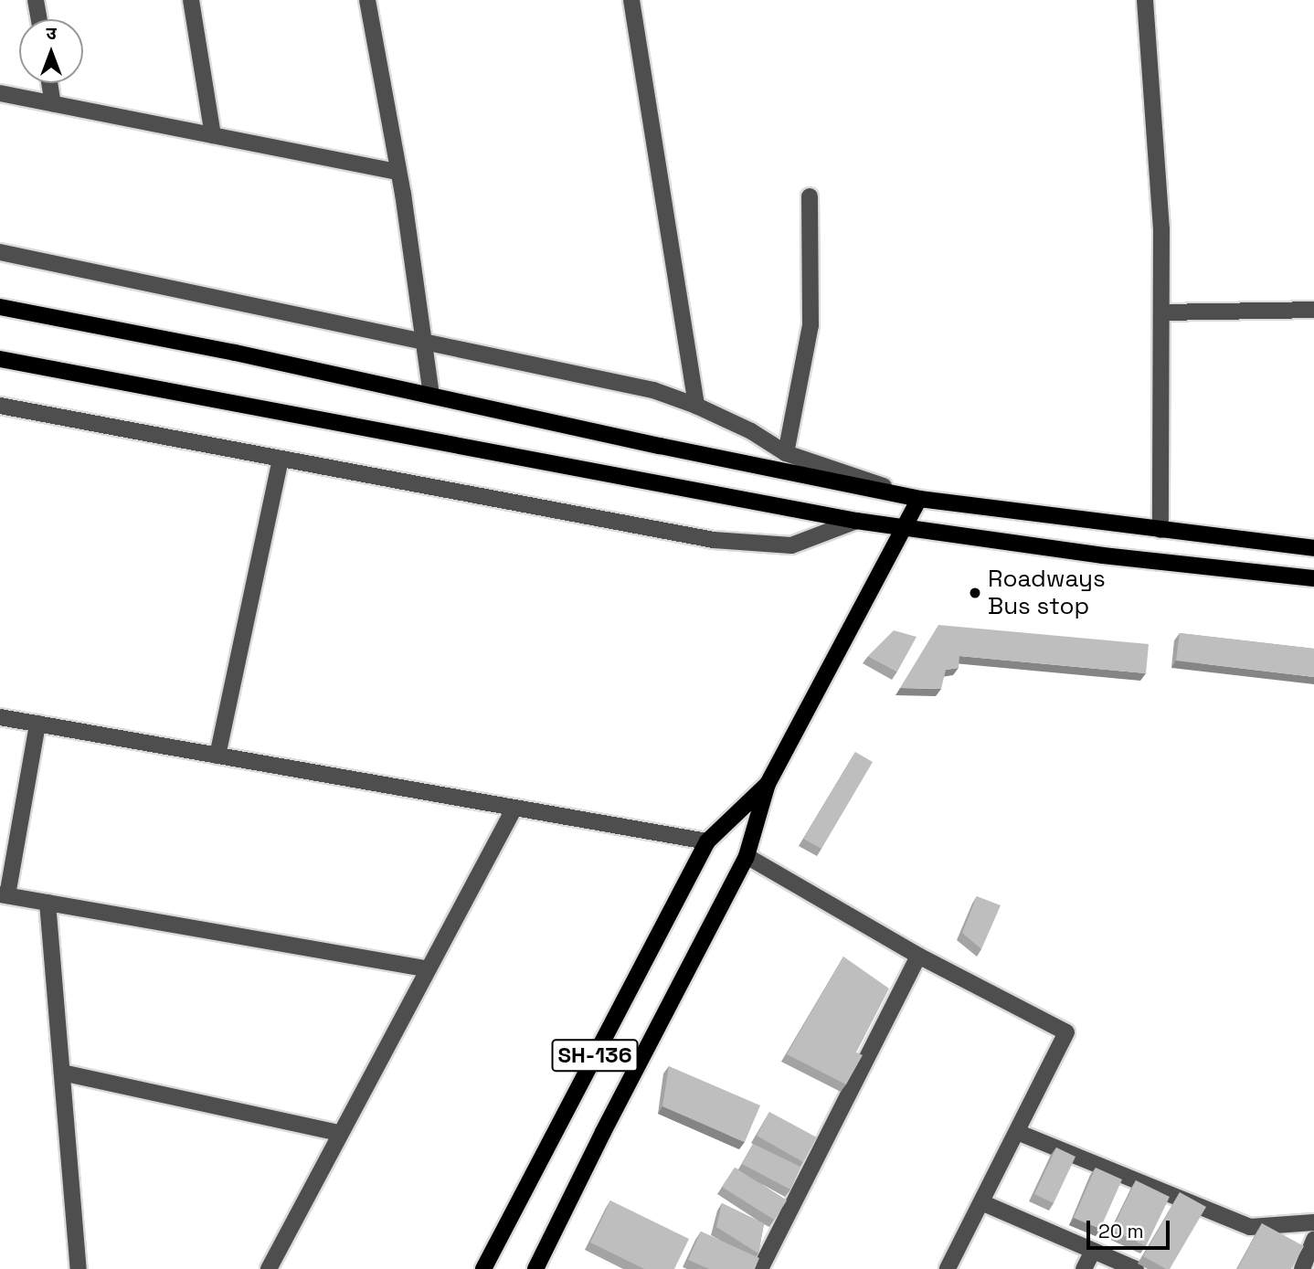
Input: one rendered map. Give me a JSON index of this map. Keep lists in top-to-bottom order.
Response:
{
  "streets": {
    "main road": ["SH-136"]
  },
  "places": ["Roadways Bus stop"],
  "scale_bar": "20 m",
  "north": "top"
}
